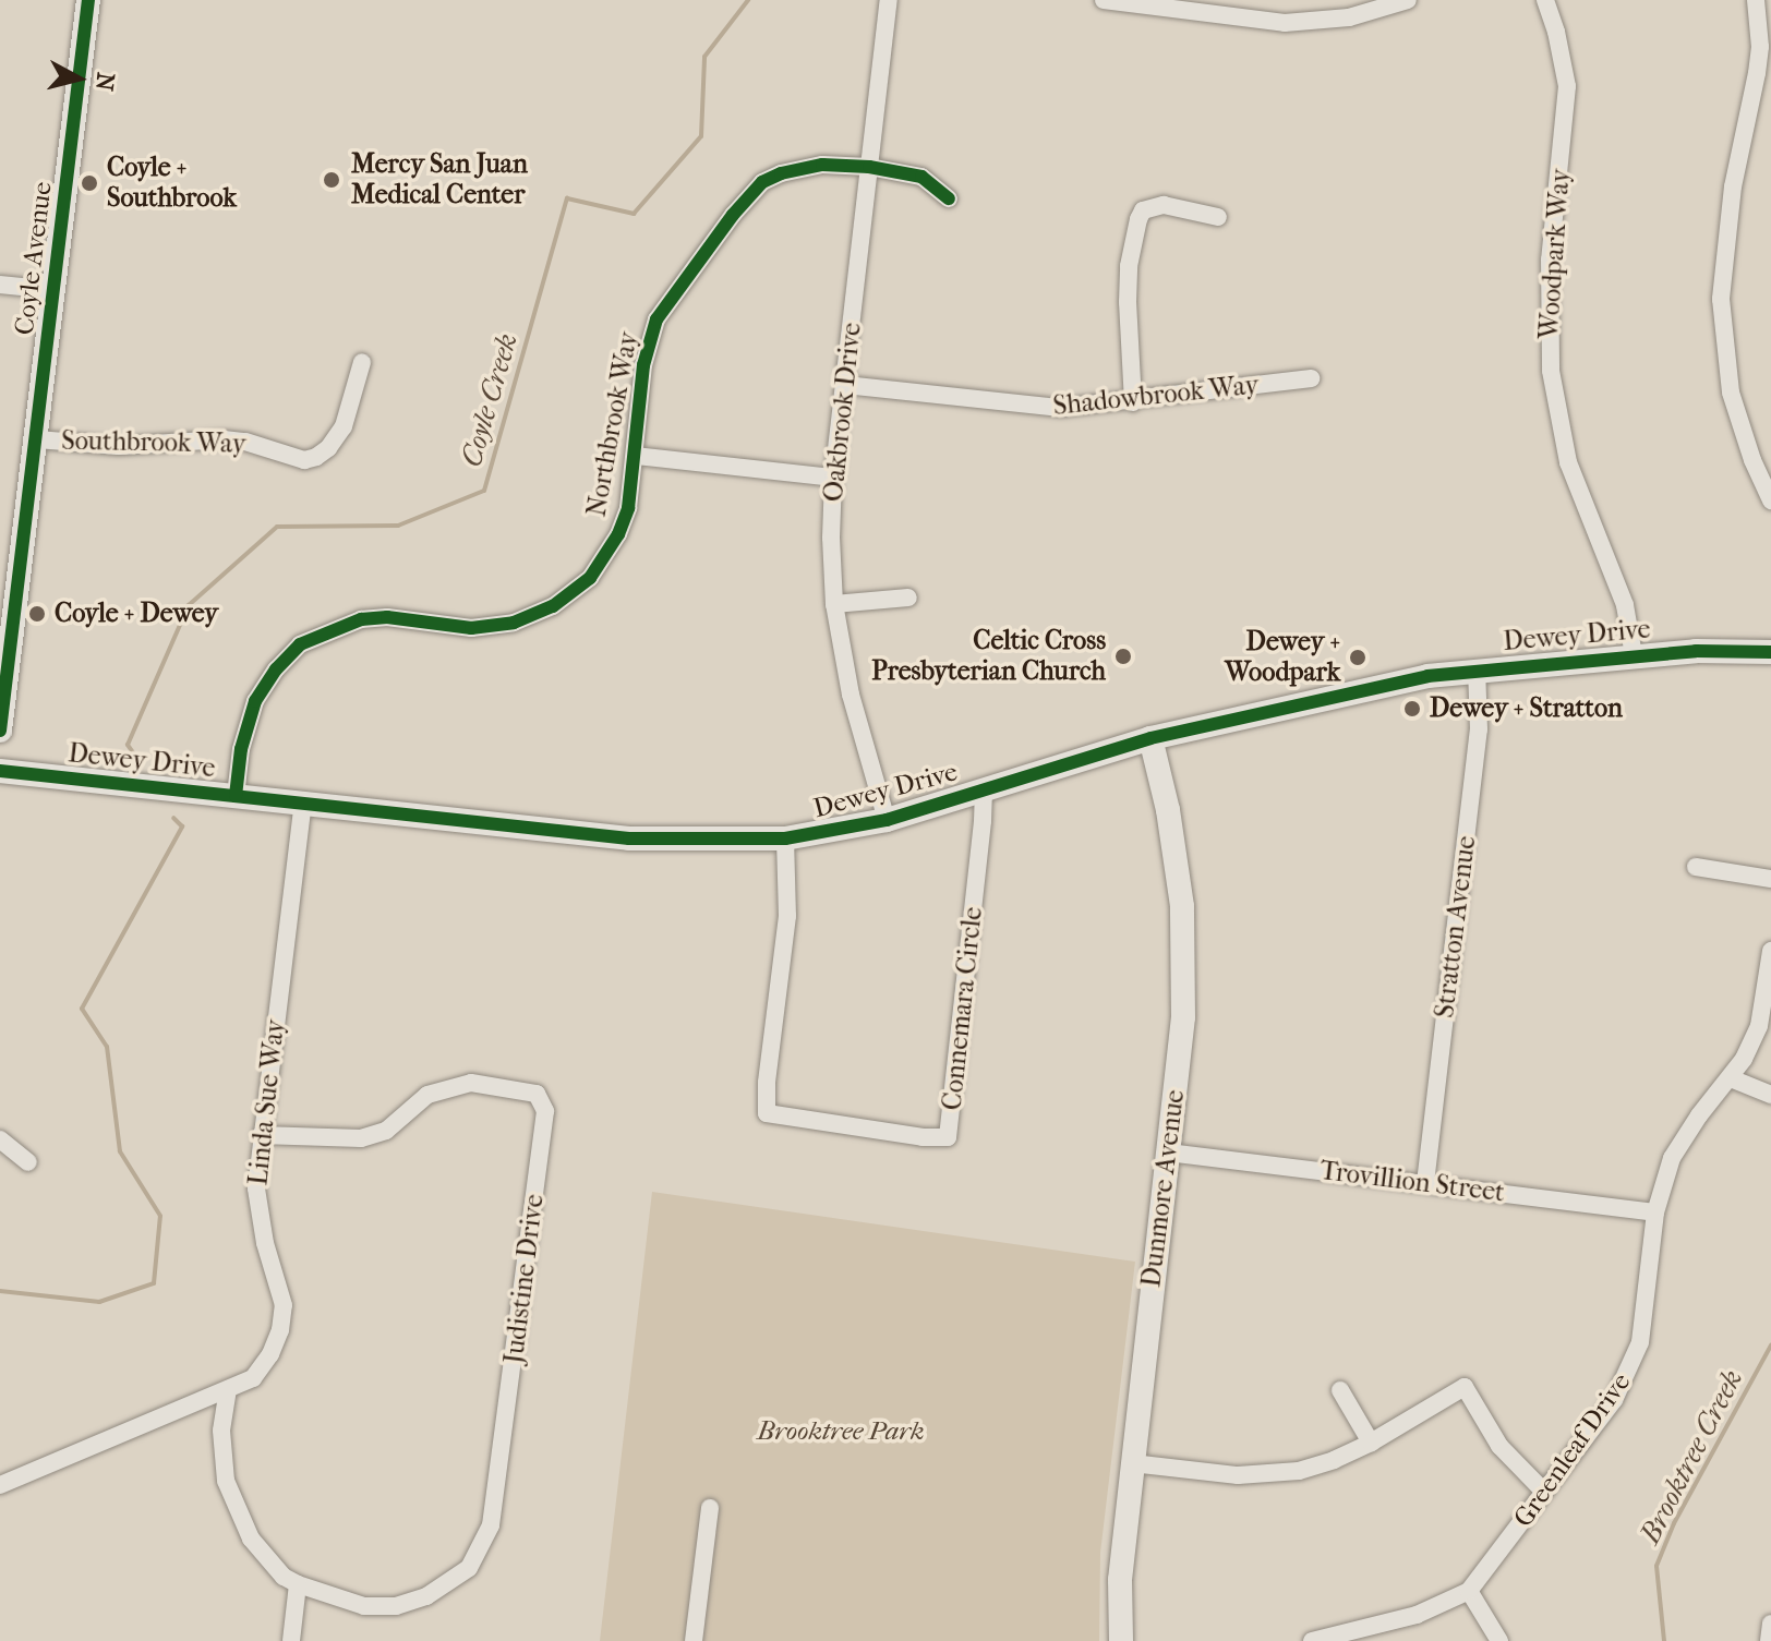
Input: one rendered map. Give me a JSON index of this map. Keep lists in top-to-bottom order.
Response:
{
  "streets": {
    "main road": ["Coyle Avenue", "Dewey Drive", "Dunmore Avenue"],
    "street": [
      "Woodpark Way",
      "Shadowbrook Way",
      "Oakbrook Drive",
      "Northbrook Way",
      "Southbrook Way",
      "Stratton Avenue",
      "Connemara Circle",
      "Linda Sue Way",
      "Trovillion Street",
      "Judistine Drive",
      "Greenleaf Drive"
    ]
  },
  "crossings": [
    ["Woodpark Way", "Dewey Drive"],
    ["Coyle Avenue", "Southbrook Way"],
    ["Shadowbrook Way", "Oakbrook Drive"],
    ["Oakbrook Drive", "Northbrook Way"],
    ["Oakbrook Drive", "Dewey Drive"],
    ["Northbrook Way", "Dewey Drive"],
    ["Dewey Drive", "Stratton Avenue"],
    ["Dewey Drive", "Connemara Circle"],
    ["Dewey Drive", "Linda Sue Way"],
    ["Dewey Drive", "Dunmore Avenue"],
    ["Stratton Avenue", "Trovillion Street"],
    ["Linda Sue Way", "Judistine Drive"],
    ["Trovillion Street", "Dunmore Avenue"],
    ["Trovillion Street", "Greenleaf Drive"]
  ],
  "water": ["Coyle Creek", "Brooktree Creek"],
  "parks": ["Brooktree Park"],
  "places": [
    "Mercy San Juan Medical Center",
    "Coyle + Southbrook",
    "Coyle + Dewey",
    "Celtic Cross Presbyterian Church",
    "Dewey + Woodpark",
    "Dewey + Stratton"
  ],
  "north": "right"
}
